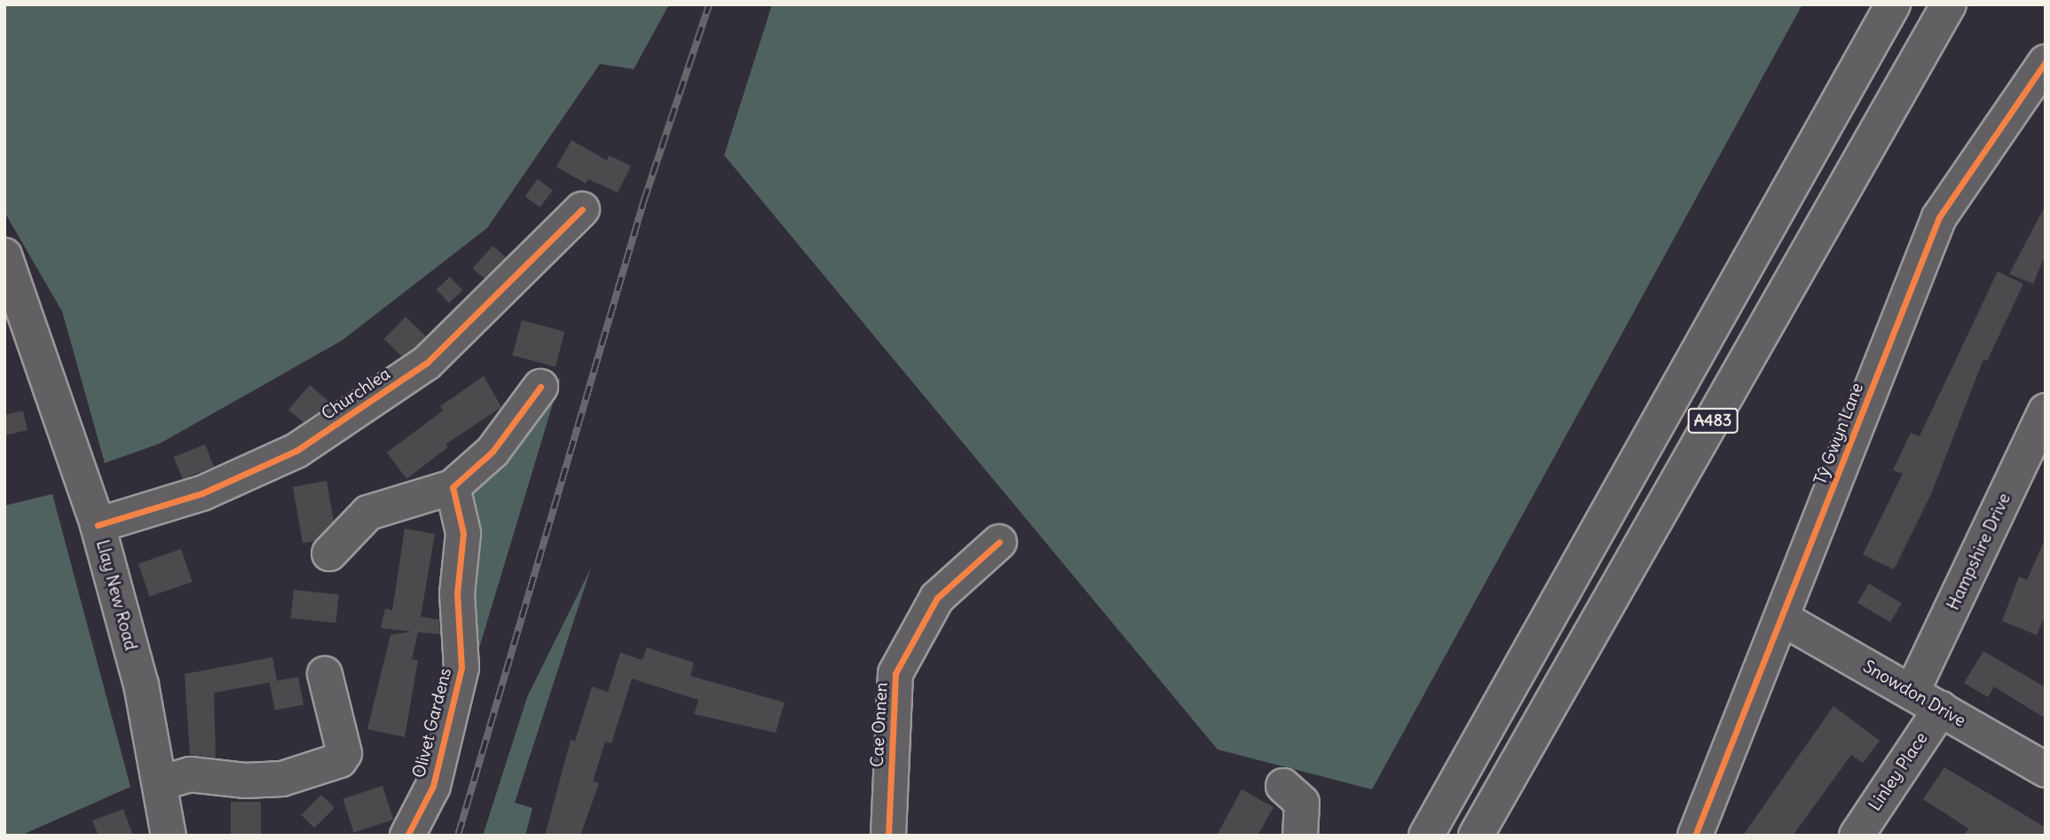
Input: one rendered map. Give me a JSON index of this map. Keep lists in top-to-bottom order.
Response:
{
  "streets": {
    "main road": [
      "Churchlea",
      "A483",
      "Tŷ Gwyn Lane",
      "Hampshire Drive",
      "Llay New Road",
      "Snowdon Drive",
      "Olivet Gardens",
      "Cae Onnen",
      "Linley Place"
    ]
  },
  "crossings": [
    ["Churchlea", "Llay New Road"],
    ["Tŷ Gwyn Lane", "Snowdon Drive"],
    ["Hampshire Drive", "Snowdon Drive"],
    ["Snowdon Drive", "Linley Place"]
  ]
}
